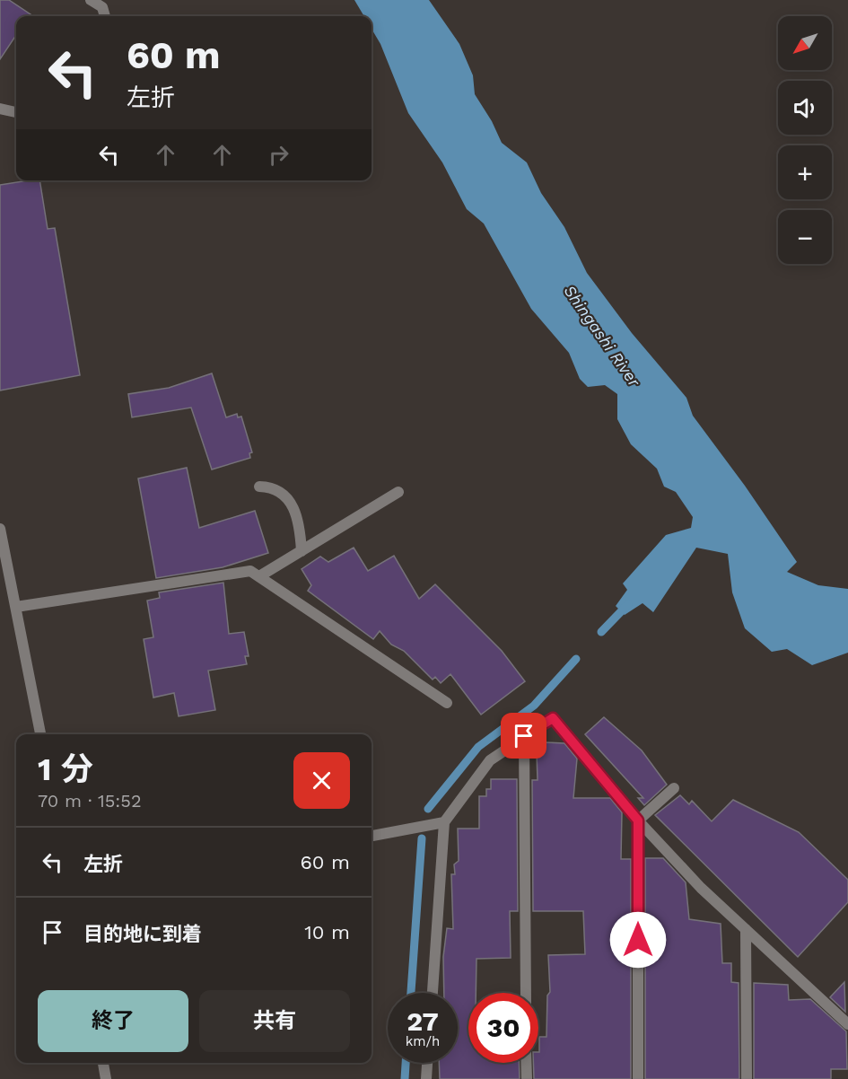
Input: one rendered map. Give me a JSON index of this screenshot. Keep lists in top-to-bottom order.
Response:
{
  "water": ["Shingashi River"],
  "north": "bottom left",
  "page": {
    "map_buttons": ["+", "−"],
    "turn": ["60 m", "左折"],
    "heading": ["1 分", "70 m · 15:52"],
    "list": [
      {
        "name": "左折",
        "value": "60 m"
      },
      {
        "name": "目的地に到着",
        "value": "10 m"
      }
    ],
    "buttons": ["終了", "共有"],
    "speed": "27 km/h",
    "limit": "30"
  }
}
